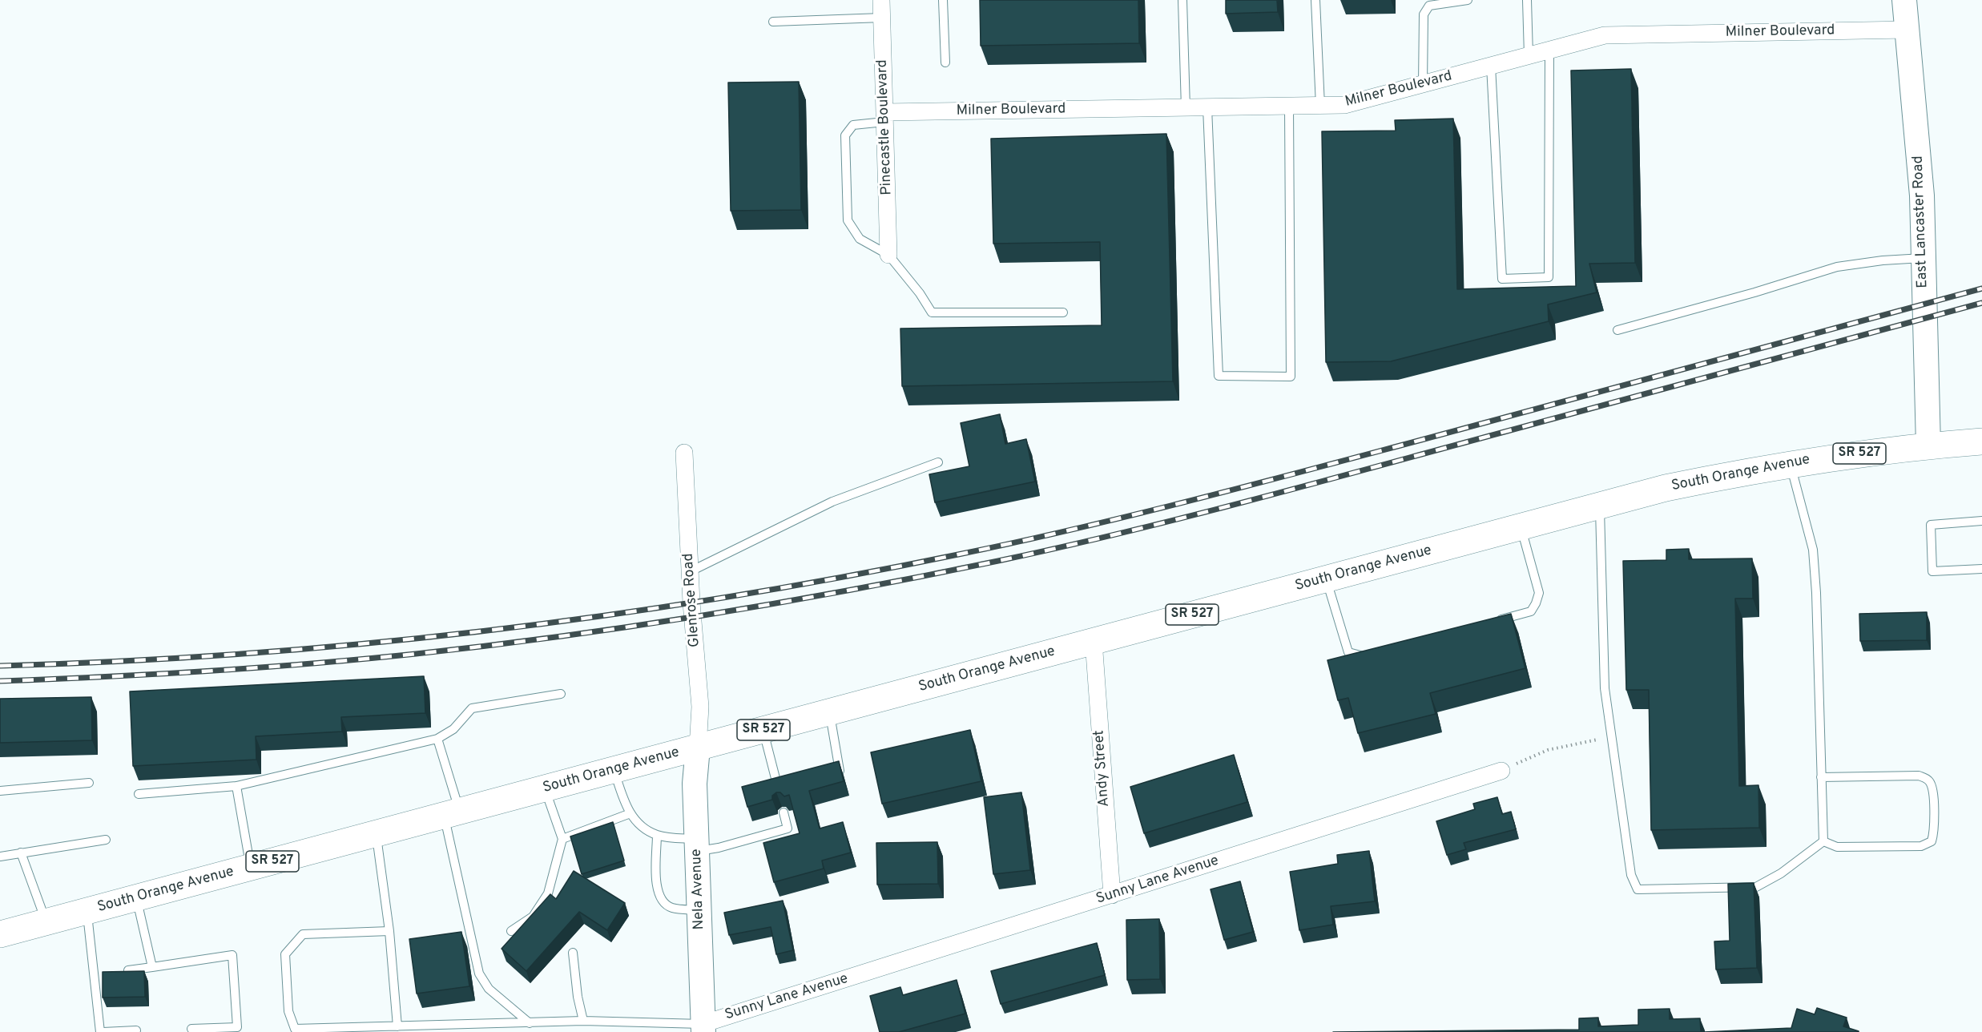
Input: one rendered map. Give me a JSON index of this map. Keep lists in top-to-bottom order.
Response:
{
  "streets": {
    "main road": ["SR 527", "South Orange Avenue"],
    "street": [
      "Milner Boulevard",
      "Pinecastle Boulevard",
      "East Lancaster Road",
      "Glenrose Road",
      "Andy Street",
      "Sunny Lane Avenue",
      "Nela Avenue"
    ]
  },
  "crossings": [
    ["Milner Boulevard", "Pinecastle Boulevard"],
    ["Milner Boulevard", "East Lancaster Road"],
    ["East Lancaster Road", "South Orange Avenue"],
    ["South Orange Avenue", "Glenrose Road"],
    ["South Orange Avenue", "Andy Street"],
    ["South Orange Avenue", "Nela Avenue"],
    ["Glenrose Road", "Nela Avenue"],
    ["Andy Street", "Sunny Lane Avenue"],
    ["Sunny Lane Avenue", "Nela Avenue"]
  ]
}
